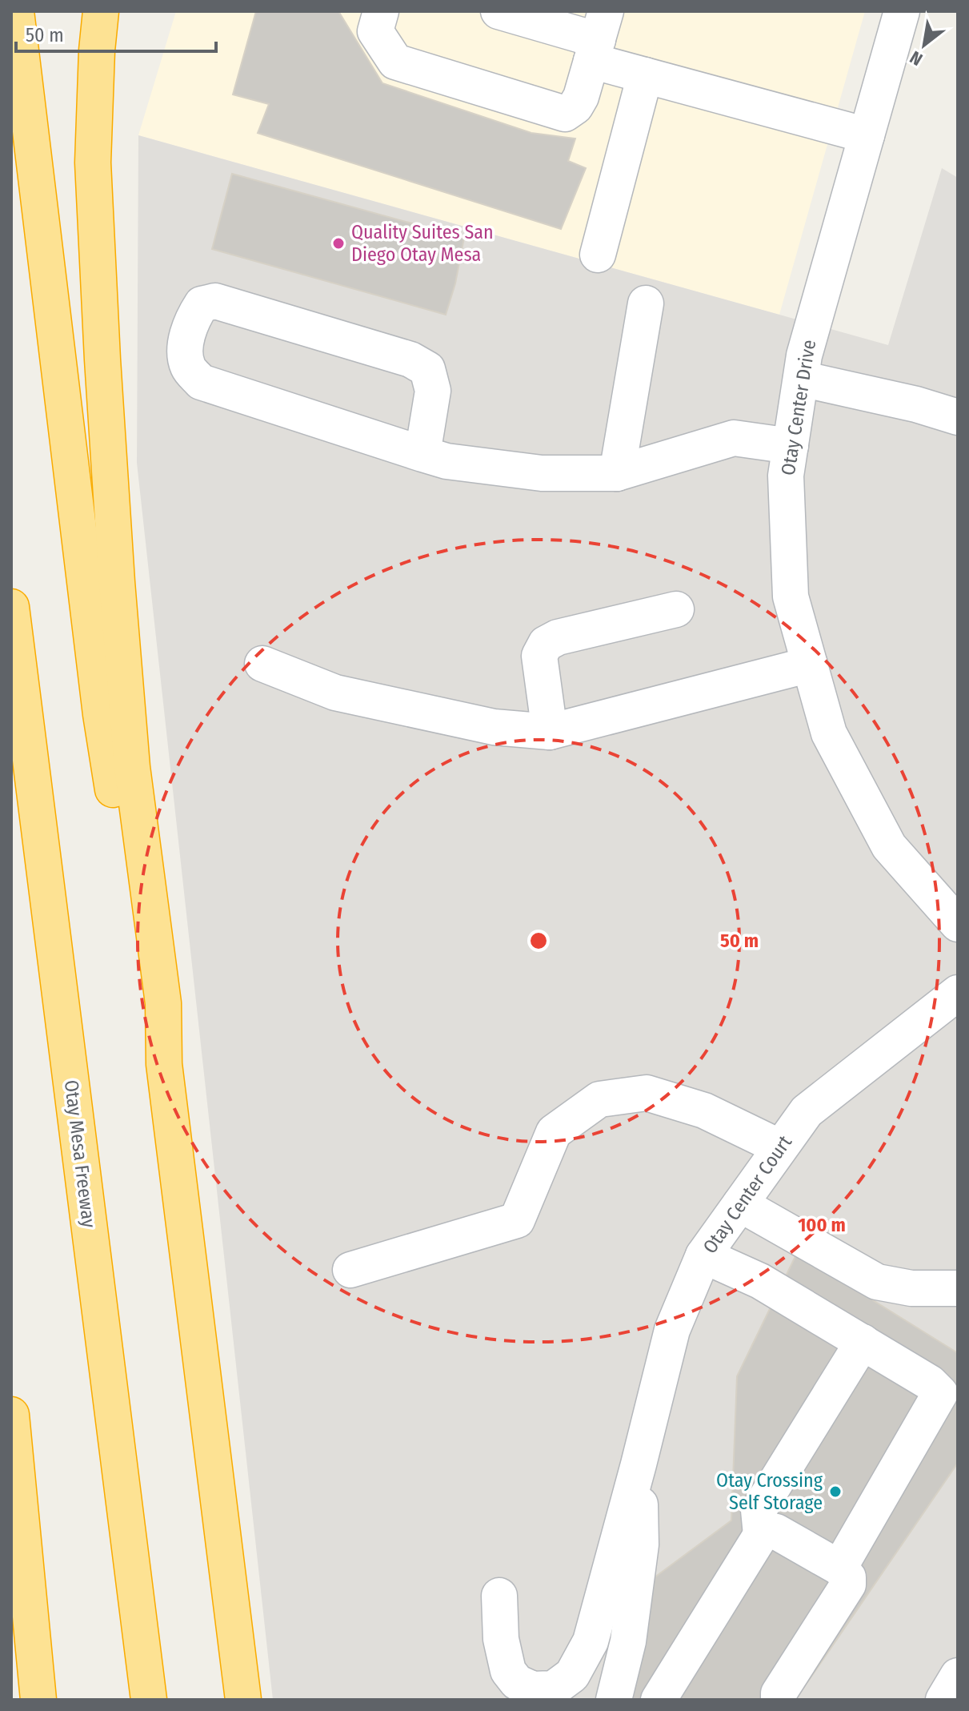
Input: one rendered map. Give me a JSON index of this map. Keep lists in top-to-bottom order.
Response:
{
  "streets": {
    "highway": ["Otay Mesa Freeway"],
    "street": ["Otay Center Drive", "Otay Center Court"]
  },
  "places": ["Quality Suites San Diego Otay Mesa", "Otay Crossing Self Storage"],
  "scale_bar": "50 m",
  "north": "bottom left",
  "rings": ["50 m", "100 m"]
}
